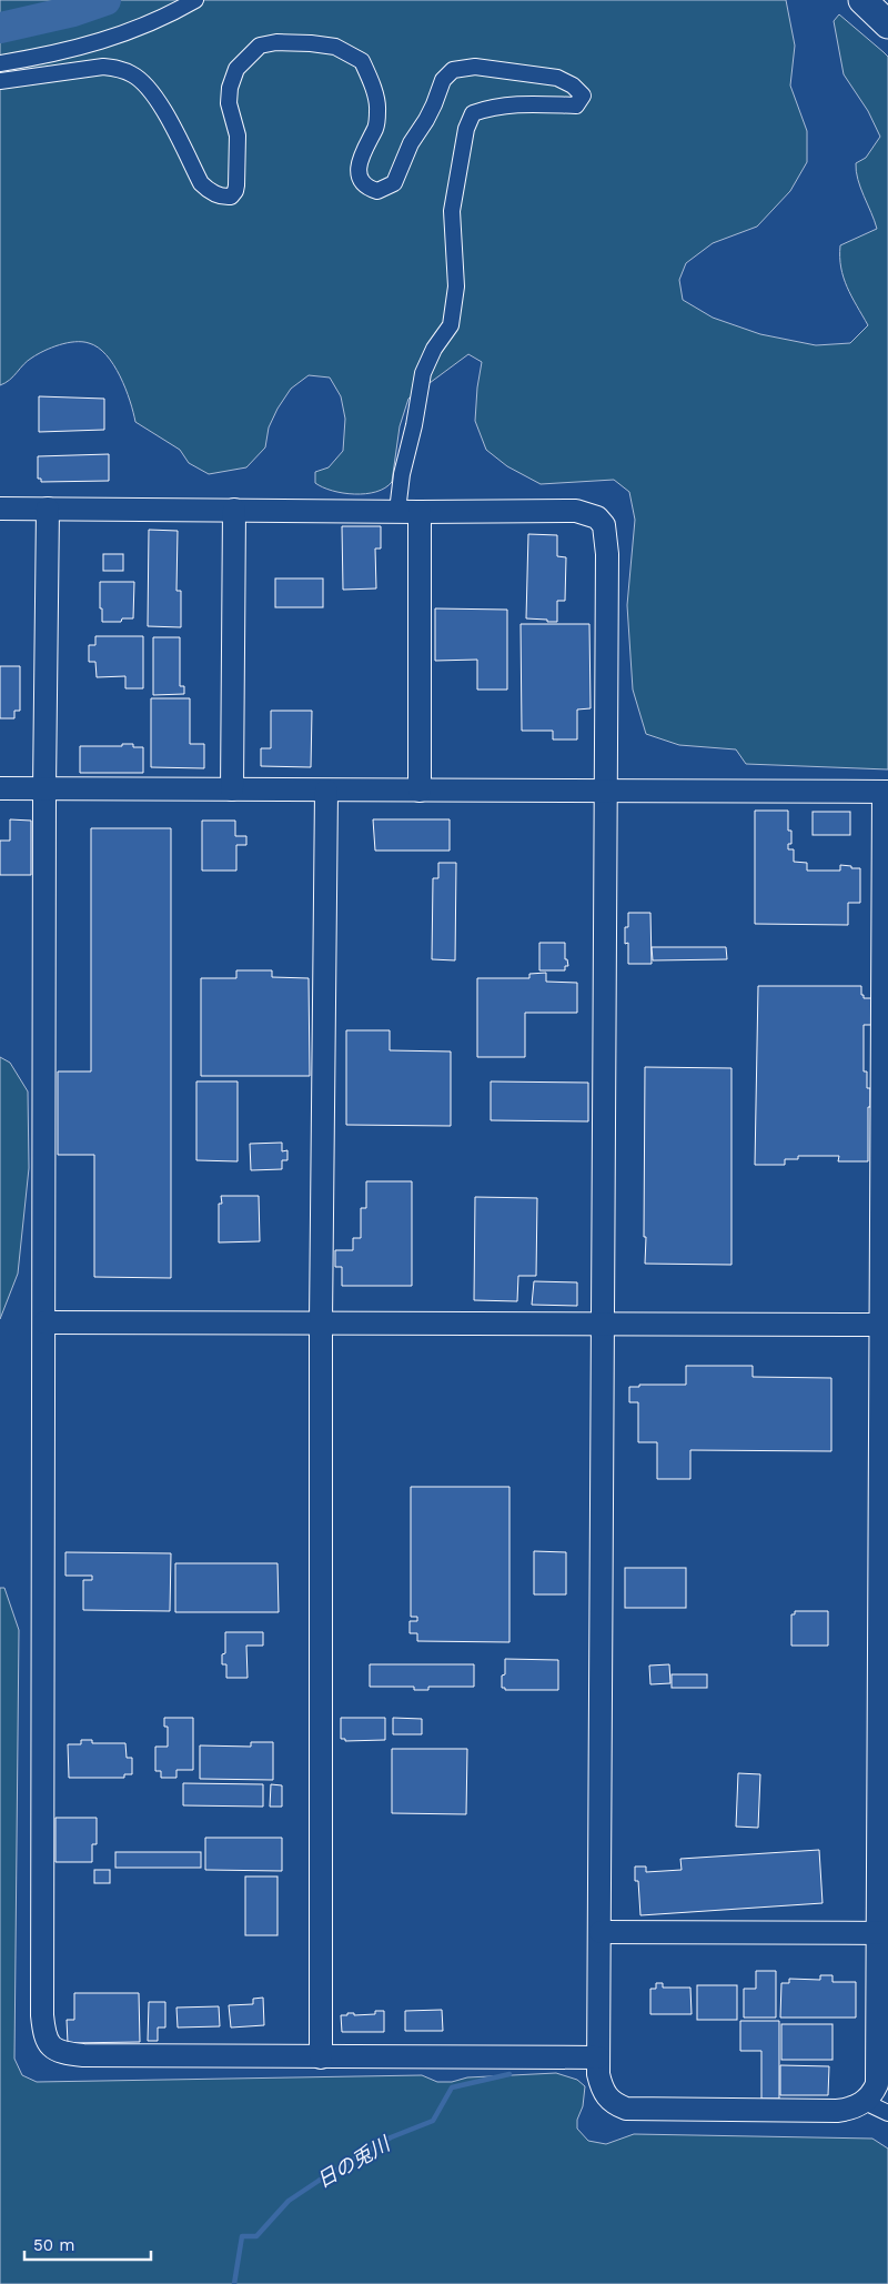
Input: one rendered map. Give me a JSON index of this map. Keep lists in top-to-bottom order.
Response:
{
  "water": ["日の兎川"],
  "scale_bar": "50 m"
}
